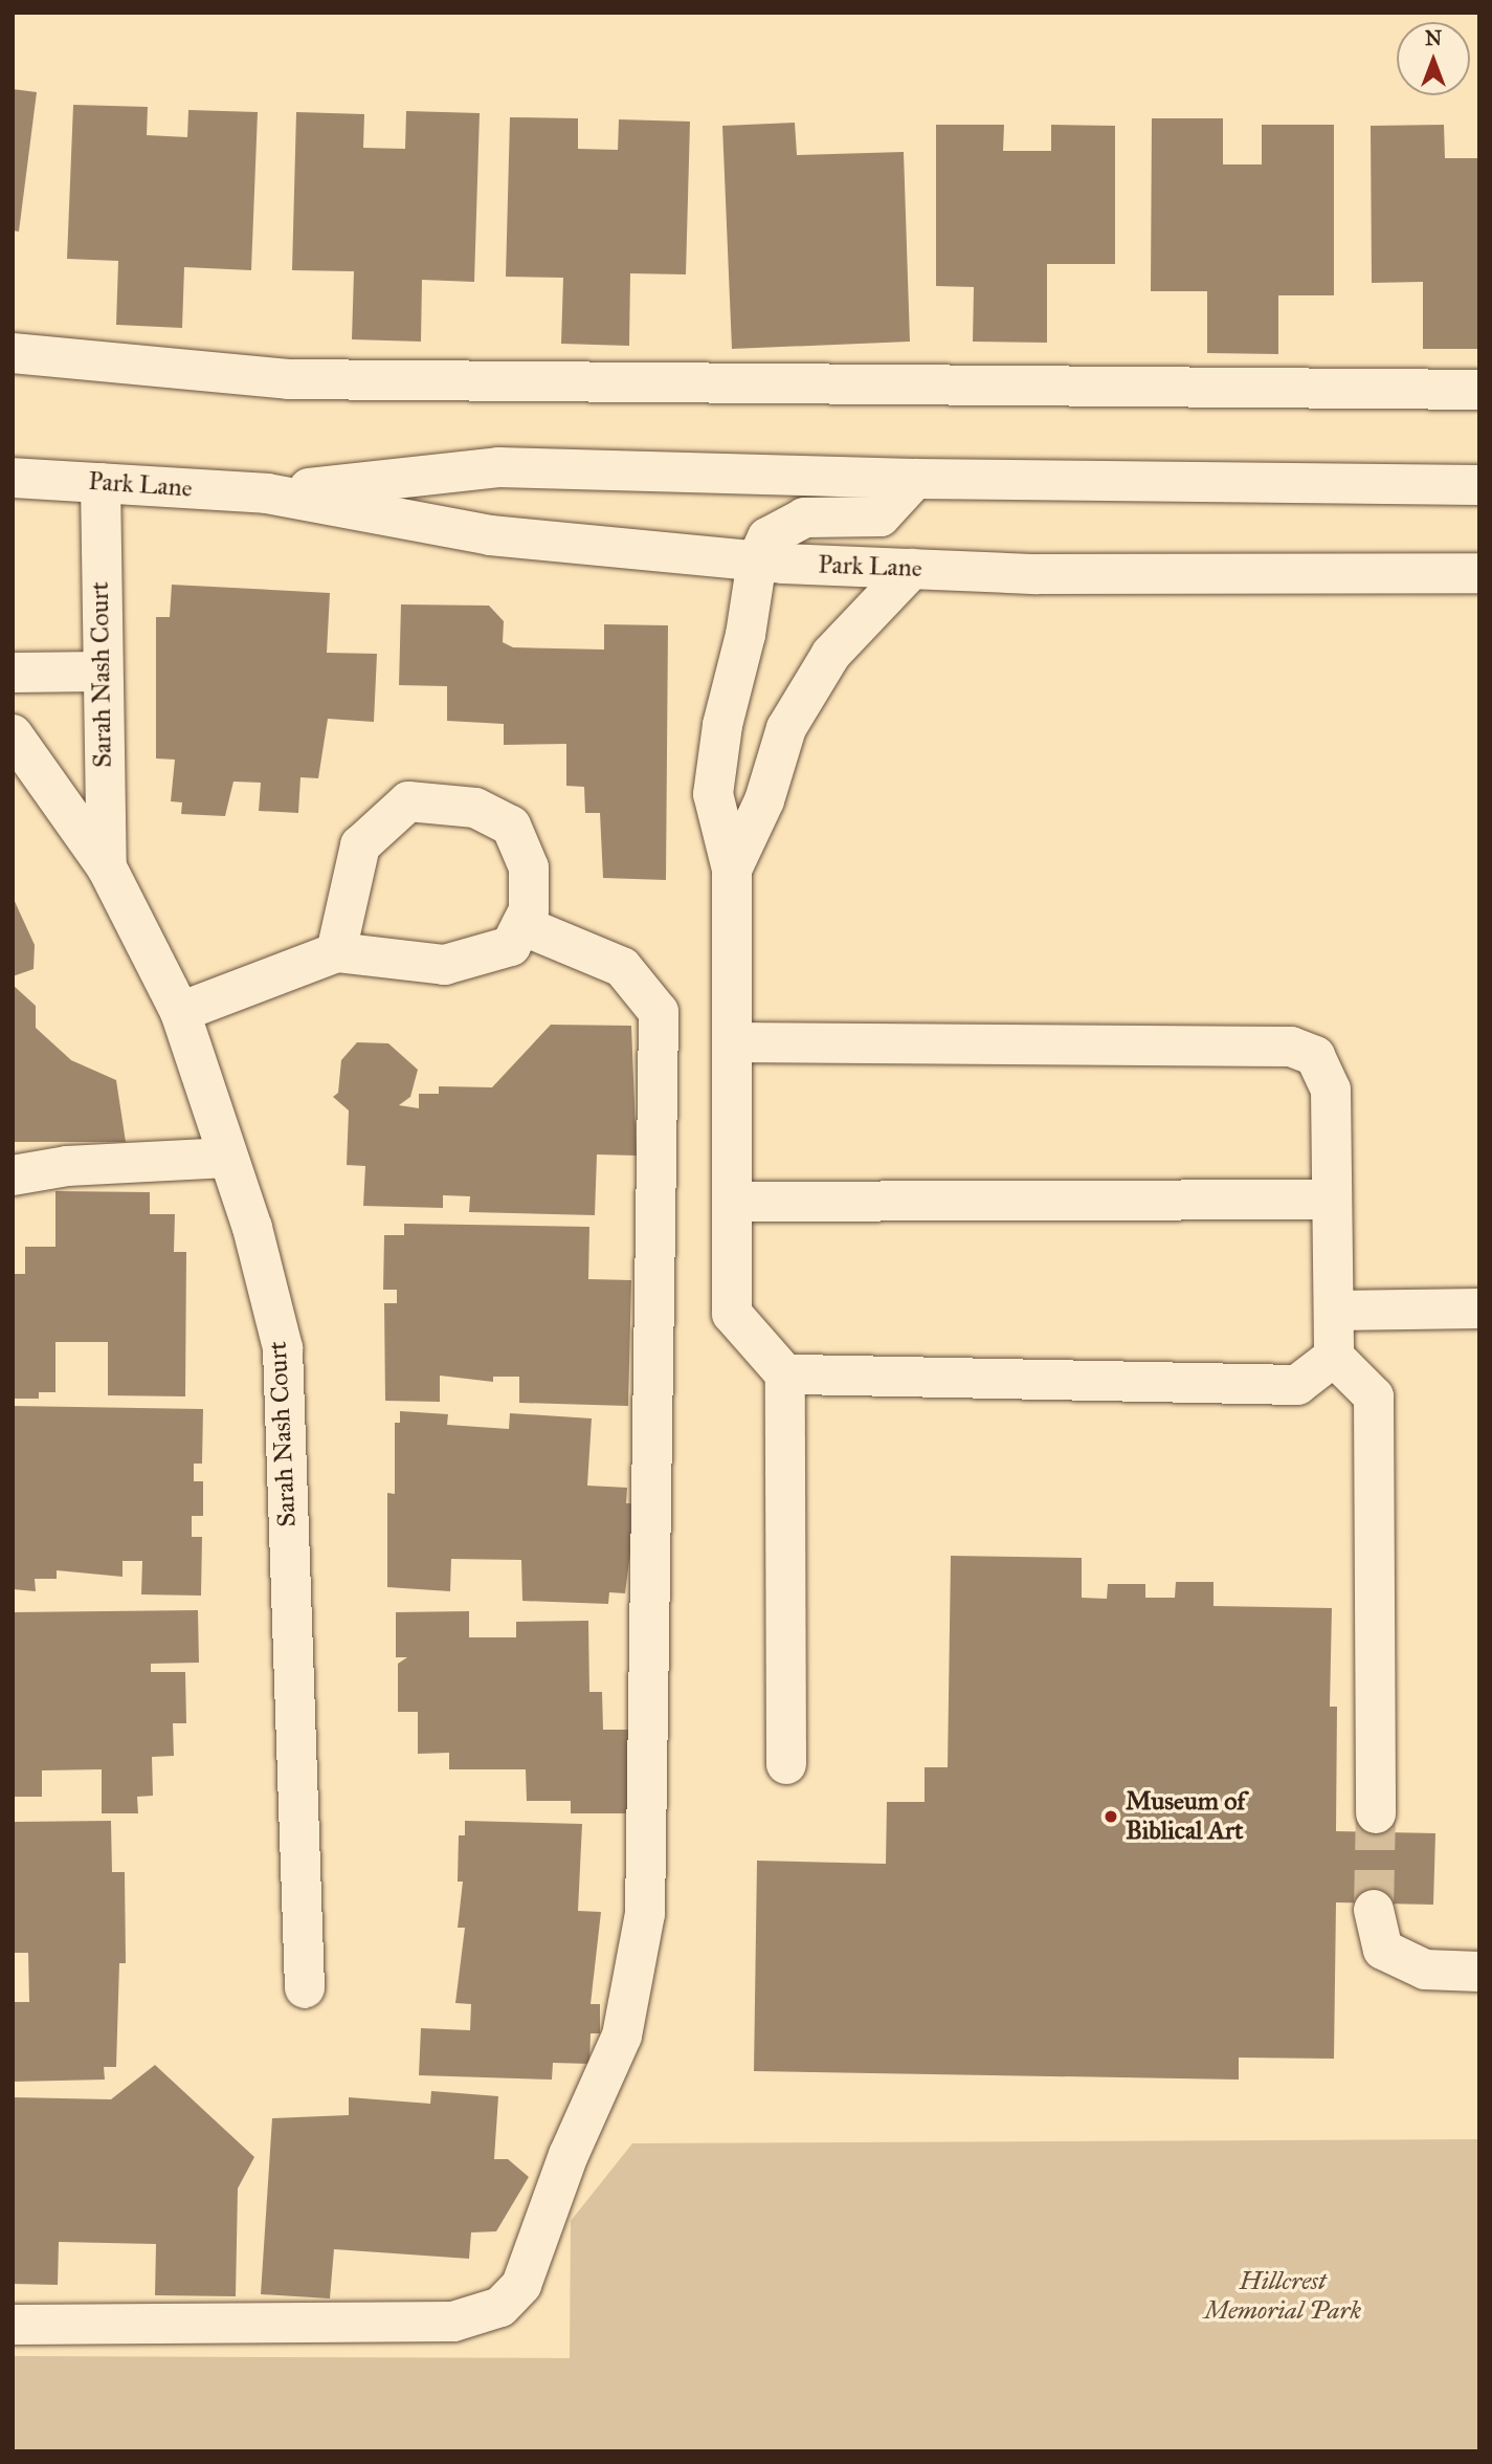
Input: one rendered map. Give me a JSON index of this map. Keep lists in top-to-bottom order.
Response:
{
  "streets": {
    "street": ["Park Lane", "Sarah Nash Court"]
  },
  "crossings": [
    ["Park Lane", "Sarah Nash Court"]
  ],
  "parks": ["Hillcrest Memorial Park"],
  "places": ["Museum of Biblical Art"],
  "north": "top"
}
